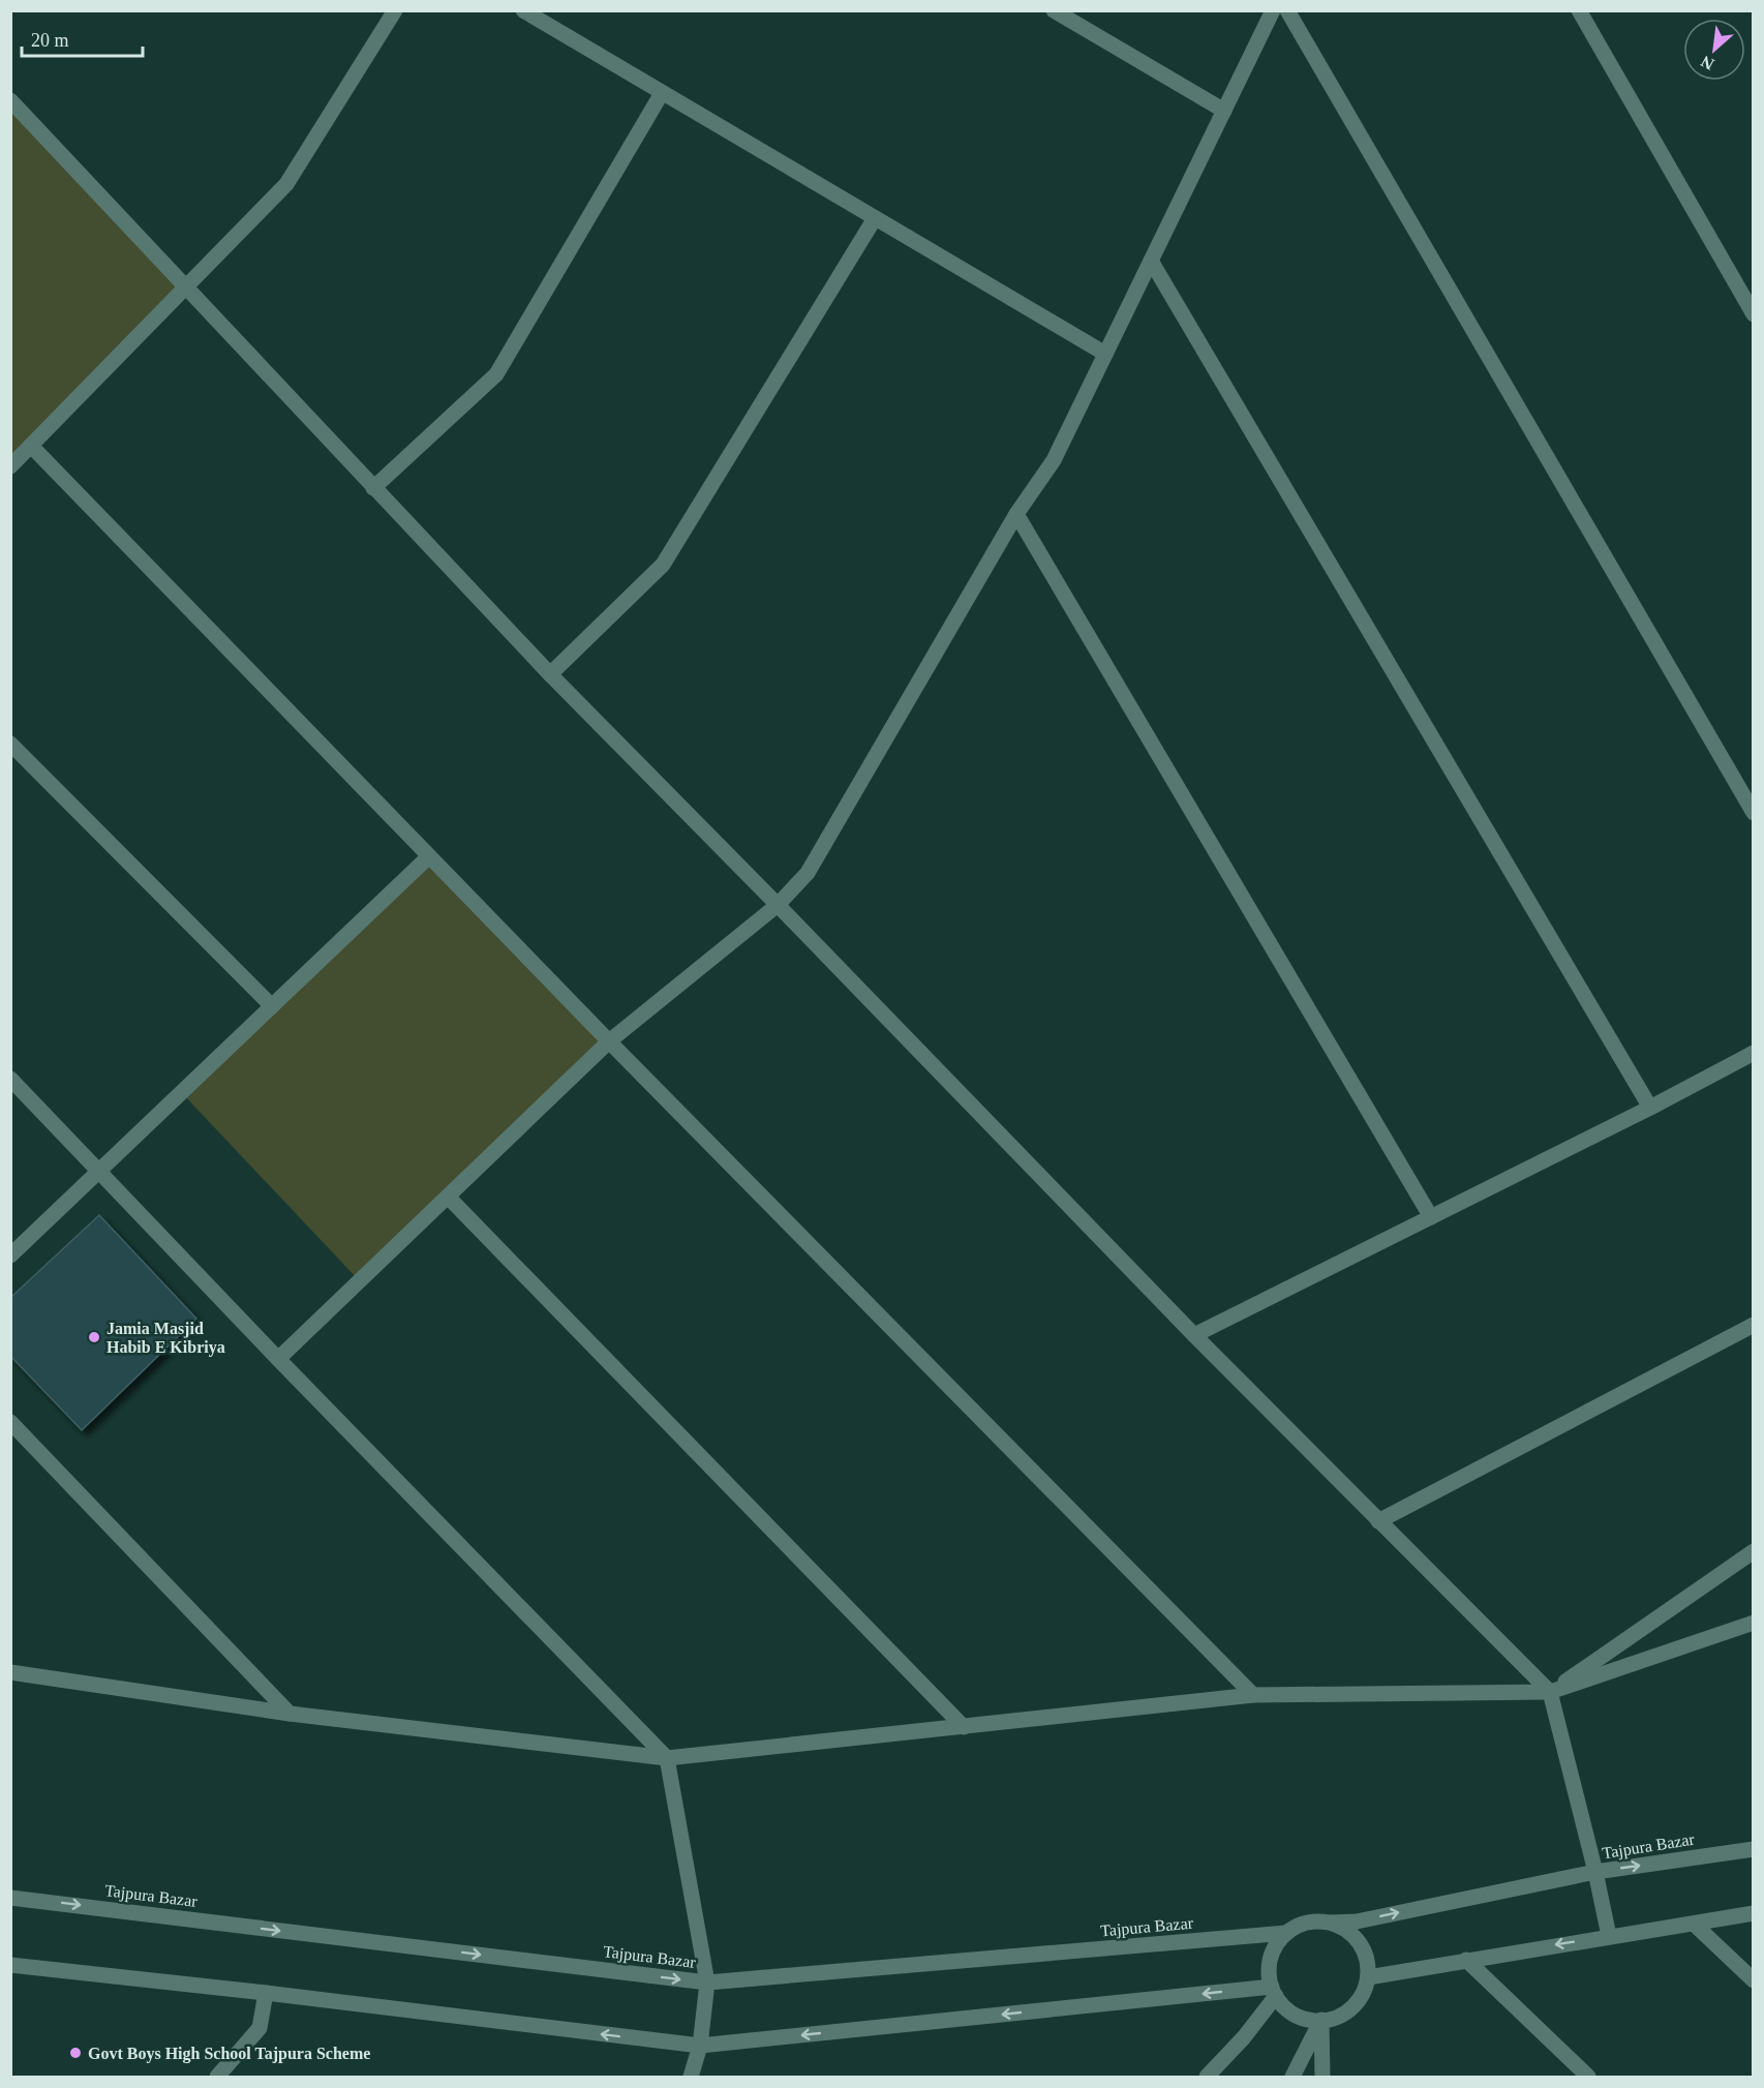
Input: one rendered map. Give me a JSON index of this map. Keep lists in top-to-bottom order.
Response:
{
  "streets": {
    "street": ["Tajpura Bazar"]
  },
  "places": ["Jamia Masjid Habib E Kibriya", "Govt Boys High School Tajpura Scheme"],
  "scale_bar": "20 m",
  "north": "bottom left"
}
